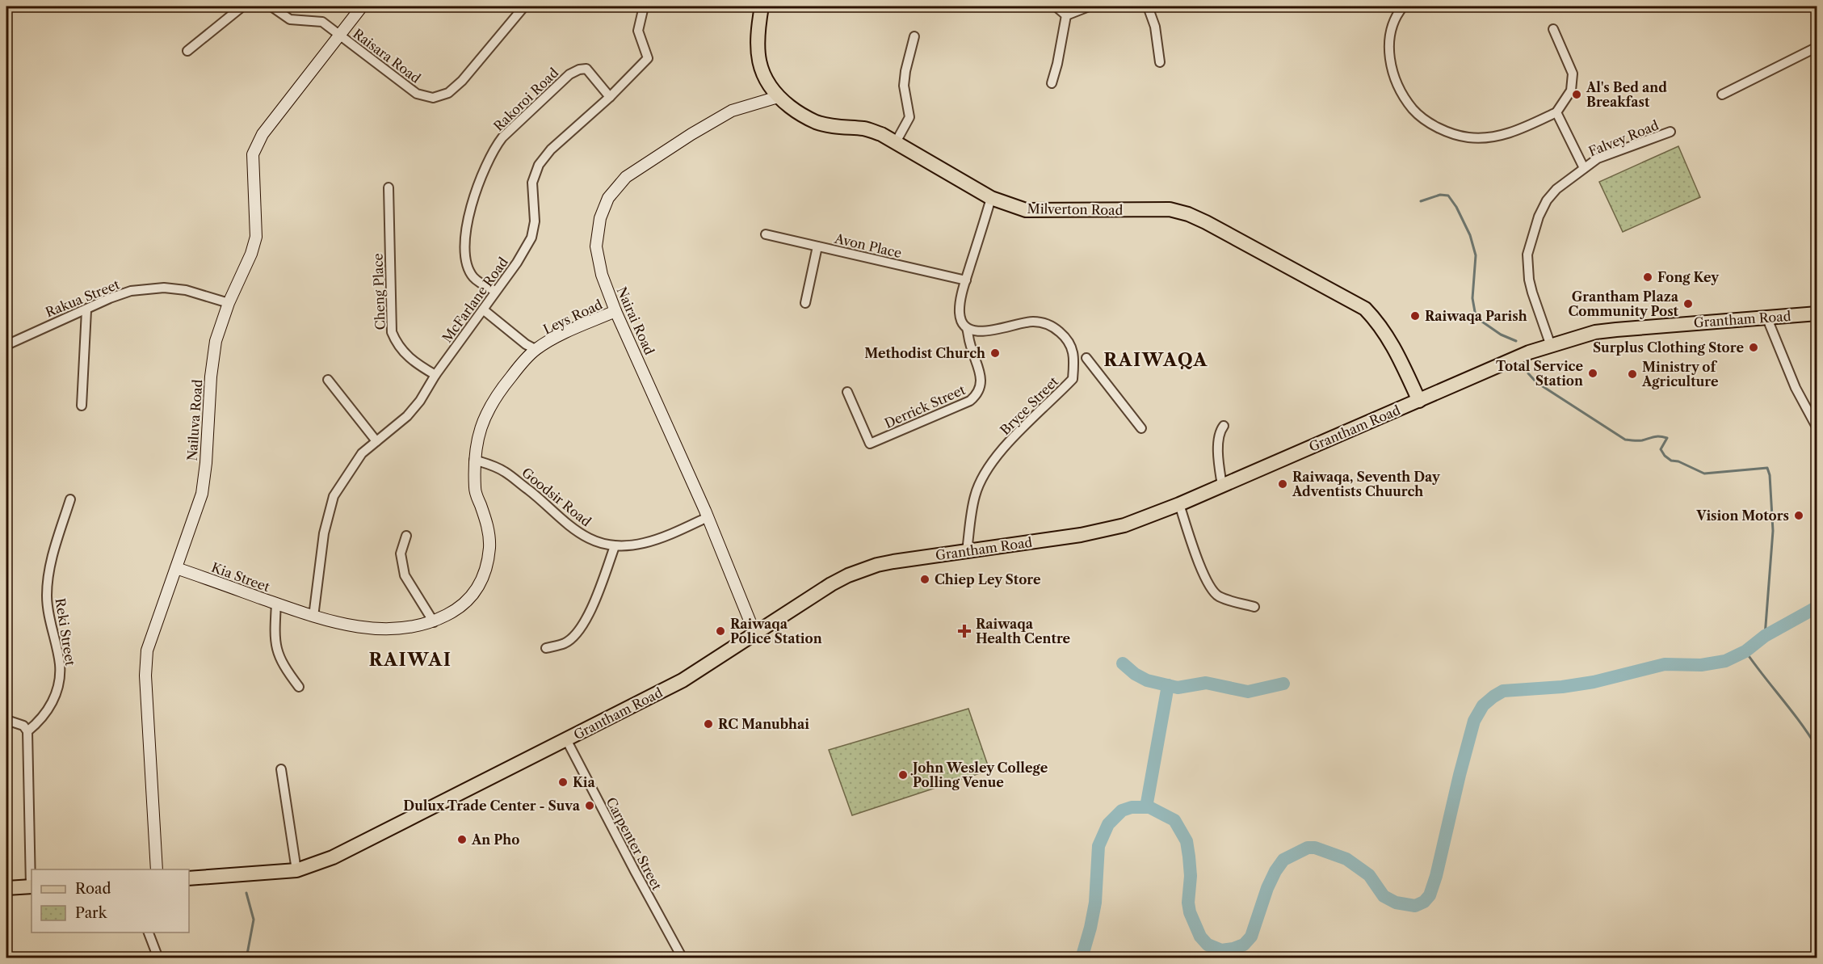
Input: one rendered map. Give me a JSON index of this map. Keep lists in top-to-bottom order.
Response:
{
  "streets": {
    "main road": ["Milverton Road", "Grantham Road"],
    "street": [
      "Raisara Road",
      "Rakoroi Road",
      "Falvey Road",
      "Avon Place",
      "Cheng Place",
      "Rakua Street",
      "McFarlane Road",
      "Leys Road",
      "Nairai Road",
      "Bryce Street",
      "Derrick Street",
      "Nailuva Road",
      "Goodsir Road",
      "Kia Street",
      "Reki Street",
      "Carpenter Street"
    ]
  },
  "crossings": [
    ["Raisara Road", "Nailuva Road"],
    ["Rakoroi Road", "McFarlane Road"],
    ["Falvey Road", "Grantham Road"],
    ["Milverton Road", "Grantham Road"],
    ["Milverton Road", "Nairai Road"],
    ["Cheng Place", "McFarlane Road"],
    ["Rakua Street", "Nailuva Road"],
    ["McFarlane Road", "Leys Road"],
    ["Leys Road", "Nairai Road"],
    ["Leys Road", "Goodsir Road"],
    ["Leys Road", "Kia Street"],
    ["Grantham Road", "Nairai Road"],
    ["Grantham Road", "Bryce Street"],
    ["Grantham Road", "Carpenter Street"],
    ["Nairai Road", "Goodsir Road"],
    ["Bryce Street", "Derrick Street"],
    ["Nailuva Road", "Kia Street"]
  ],
  "districts": ["RAIWAQA", "RAIWAI"],
  "places": {
    "other": [
      "Al's Bed and Breakfast",
      "Fong Key",
      "Grantham Plaza Community Post",
      "Raiwaqa Parish",
      "Surplus Clothing Store",
      "Methodist Church",
      "Total Service Station",
      "Ministry of Agriculture",
      "Raiwaqa, Seventh Day Adventists Chuurch",
      "Vision Motors",
      "Chiep Ley Store",
      "Raiwaqa Police Station",
      "RC Manubhai",
      "John Wesley College Polling Venue",
      "Kia",
      "Dulux Trade Center - Suva",
      "An Pho"
    ],
    "health": ["Raiwaqa Health Centre"]
  },
  "legend": ["Road", "Park"]
}
